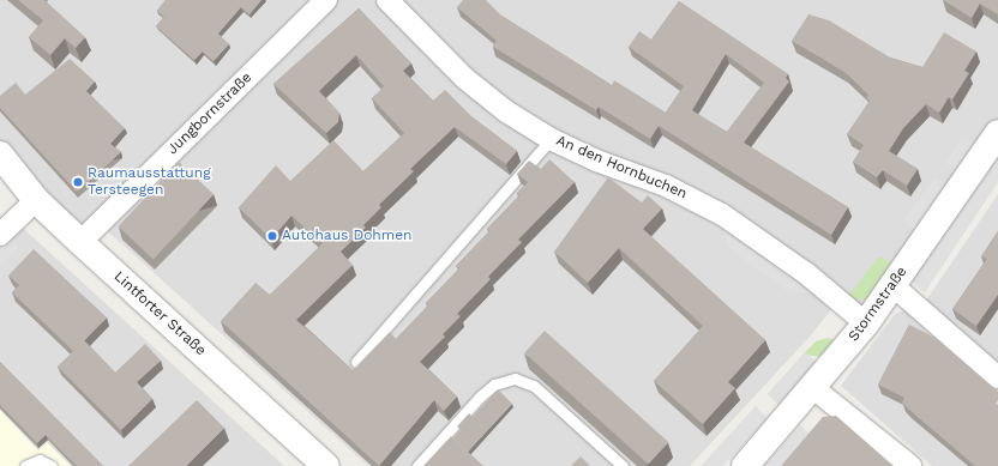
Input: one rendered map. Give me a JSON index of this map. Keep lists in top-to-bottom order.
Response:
{
  "streets": {
    "street": [
      "Jungbornstraße",
      "An den Hornbuchen",
      "Stormstraße",
      "Lintforter Straße"
    ]
  },
  "crossings": [
    ["Jungbornstraße", "Lintforter Straße"],
    ["An den Hornbuchen", "Stormstraße"]
  ],
  "places": ["Raumausstattung Tersteegen", "Autohaus Dohmen"]
}
